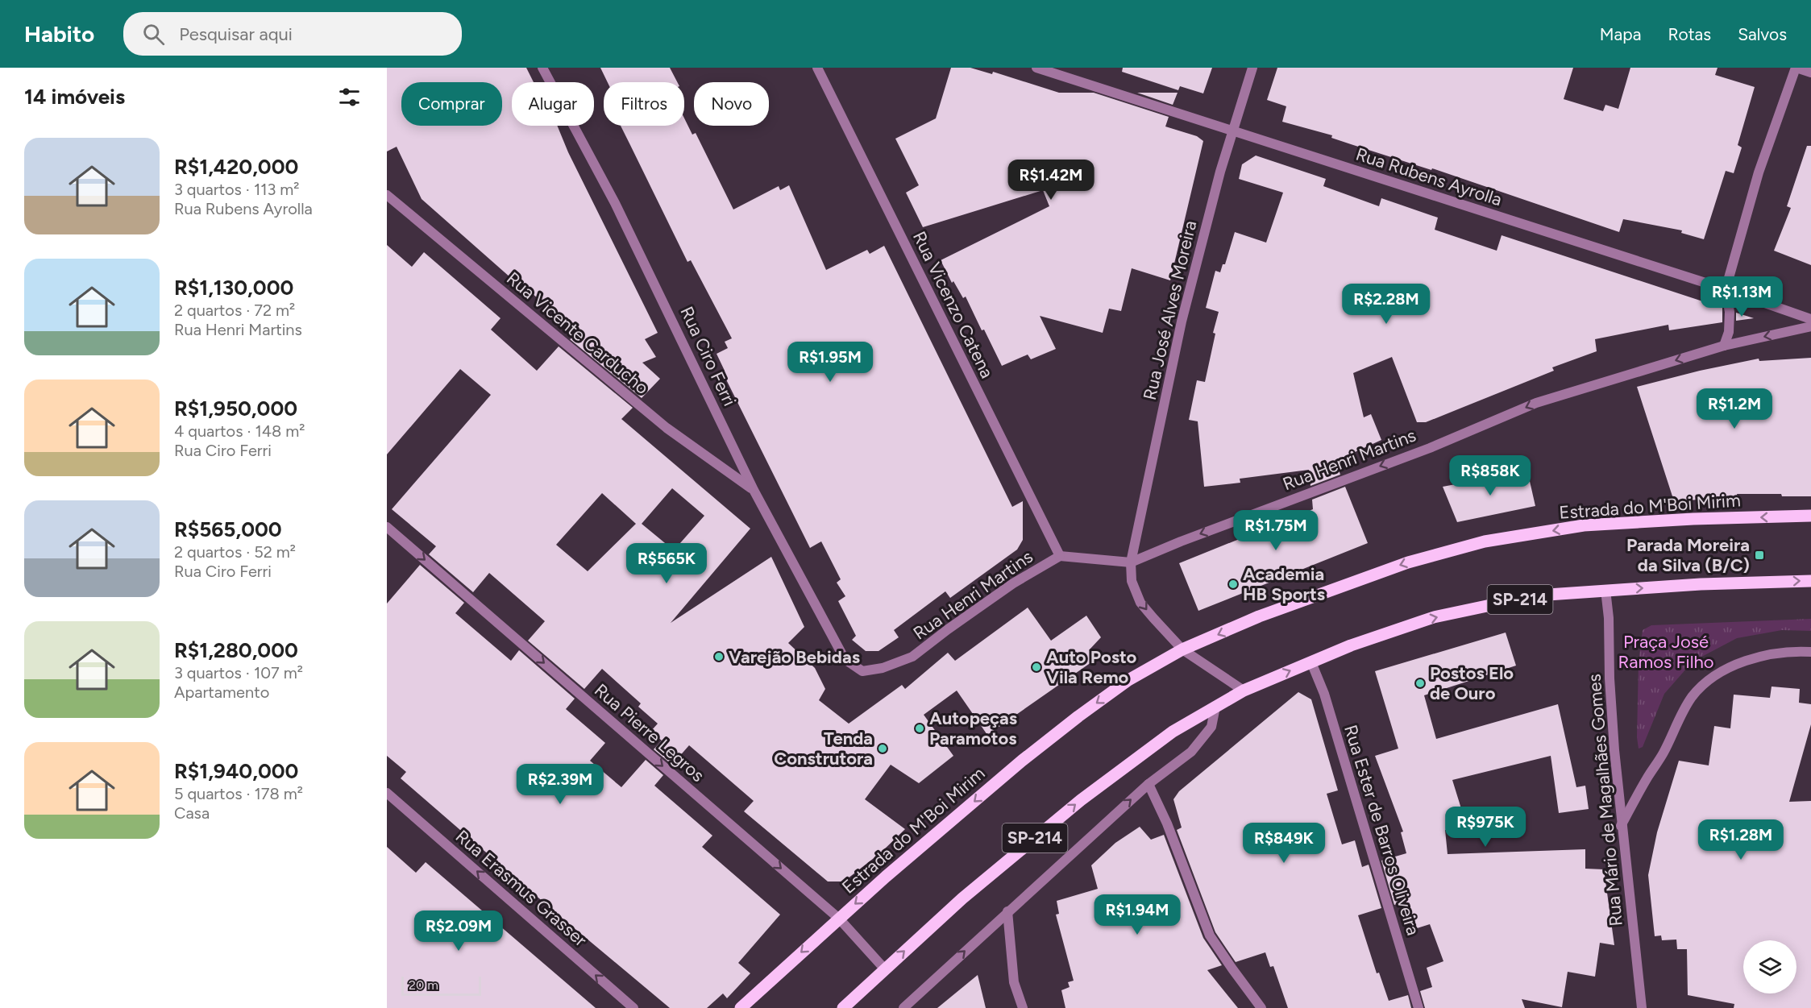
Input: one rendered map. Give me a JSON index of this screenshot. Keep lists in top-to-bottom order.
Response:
{
  "streets": {
    "main road": ["Estrada do M'Boi Mirim", "SP-214"],
    "street": [
      "Rua Rubens Ayrolla",
      "Rua Vicenzo Catena",
      "Rua José Alves Moreira",
      "Rua Vicente Carducho",
      "Rua Ciro Ferri",
      "Rua Henri Martins",
      "Rua Pierre Legros",
      "Rua Mário de Magalhães Gomes",
      "Rua Ester de Barros Oliveira",
      "Rua Erasmus Grasser"
    ]
  },
  "crossings": [
    ["Rua Rubens Ayrolla", "Rua José Alves Moreira"],
    ["Rua Vicenzo Catena", "Rua Henri Martins"],
    ["Rua José Alves Moreira", "Rua Henri Martins"],
    ["Rua Vicente Carducho", "Rua Ciro Ferri"],
    ["Rua Ciro Ferri", "Rua Henri Martins"],
    ["Estrada do M'Boi Mirim", "Rua Pierre Legros"],
    ["SP-214", "Rua Pierre Legros"],
    ["SP-214", "Rua Mário de Magalhães Gomes"],
    ["SP-214", "Rua Ester de Barros Oliveira"]
  ],
  "one_way": ["Rua Henri Martins", "Rua Pierre Legros", "Rua Erasmus Grasser"],
  "parks": ["Praça José Ramos Filho"],
  "places": {
    "transit": ["Parada Moreira da Silva (B/C)"],
    "other": [
      "Academia HB Sports",
      "Varejão Bebidas",
      "Auto Posto Vila Remo",
      "Postos Elo de Ouro",
      "Autopeças Paramotos",
      "Tenda Construtora"
    ]
  },
  "scale_bar": "20 m",
  "page": {
    "header": "Habito",
    "search": "Pesquisar aqui",
    "nav": ["Mapa", "Rotas", "Salvos"],
    "heading": "14 imóveis",
    "chip": [
      "Comprar",
      "Alugar",
      "Filtros",
      "Novo"
    ],
    "list": [
      {
        "name": "R$1,420,000",
        "note": "3 quartos · 113 m² · Rua Rubens Ayrolla"
      },
      {
        "name": "R$1,130,000",
        "note": "2 quartos · 72 m² · Rua Henri Martins"
      },
      {
        "name": "R$1,950,000",
        "note": "4 quartos · 148 m² · Rua Ciro Ferri"
      },
      {
        "name": "R$565,000",
        "note": "2 quartos · 52 m² · Rua Ciro Ferri"
      },
      {
        "name": "R$1,280,000",
        "note": "3 quartos · 107 m² · Apartamento"
      },
      {
        "name": "R$1,940,000",
        "note": "5 quartos · 178 m² · Casa"
      }
    ],
    "price": [
      "R$1.42M",
      "R$1.13M",
      "R$2.28M",
      "R$1.95M",
      "R$1.2M",
      "R$858K",
      "R$1.75M",
      "R$565K",
      "R$2.39M",
      "R$975K",
      "R$1.28M",
      "R$849K",
      "R$1.94M",
      "R$2.09M"
    ],
    "scale": "20 m"
  }
}
